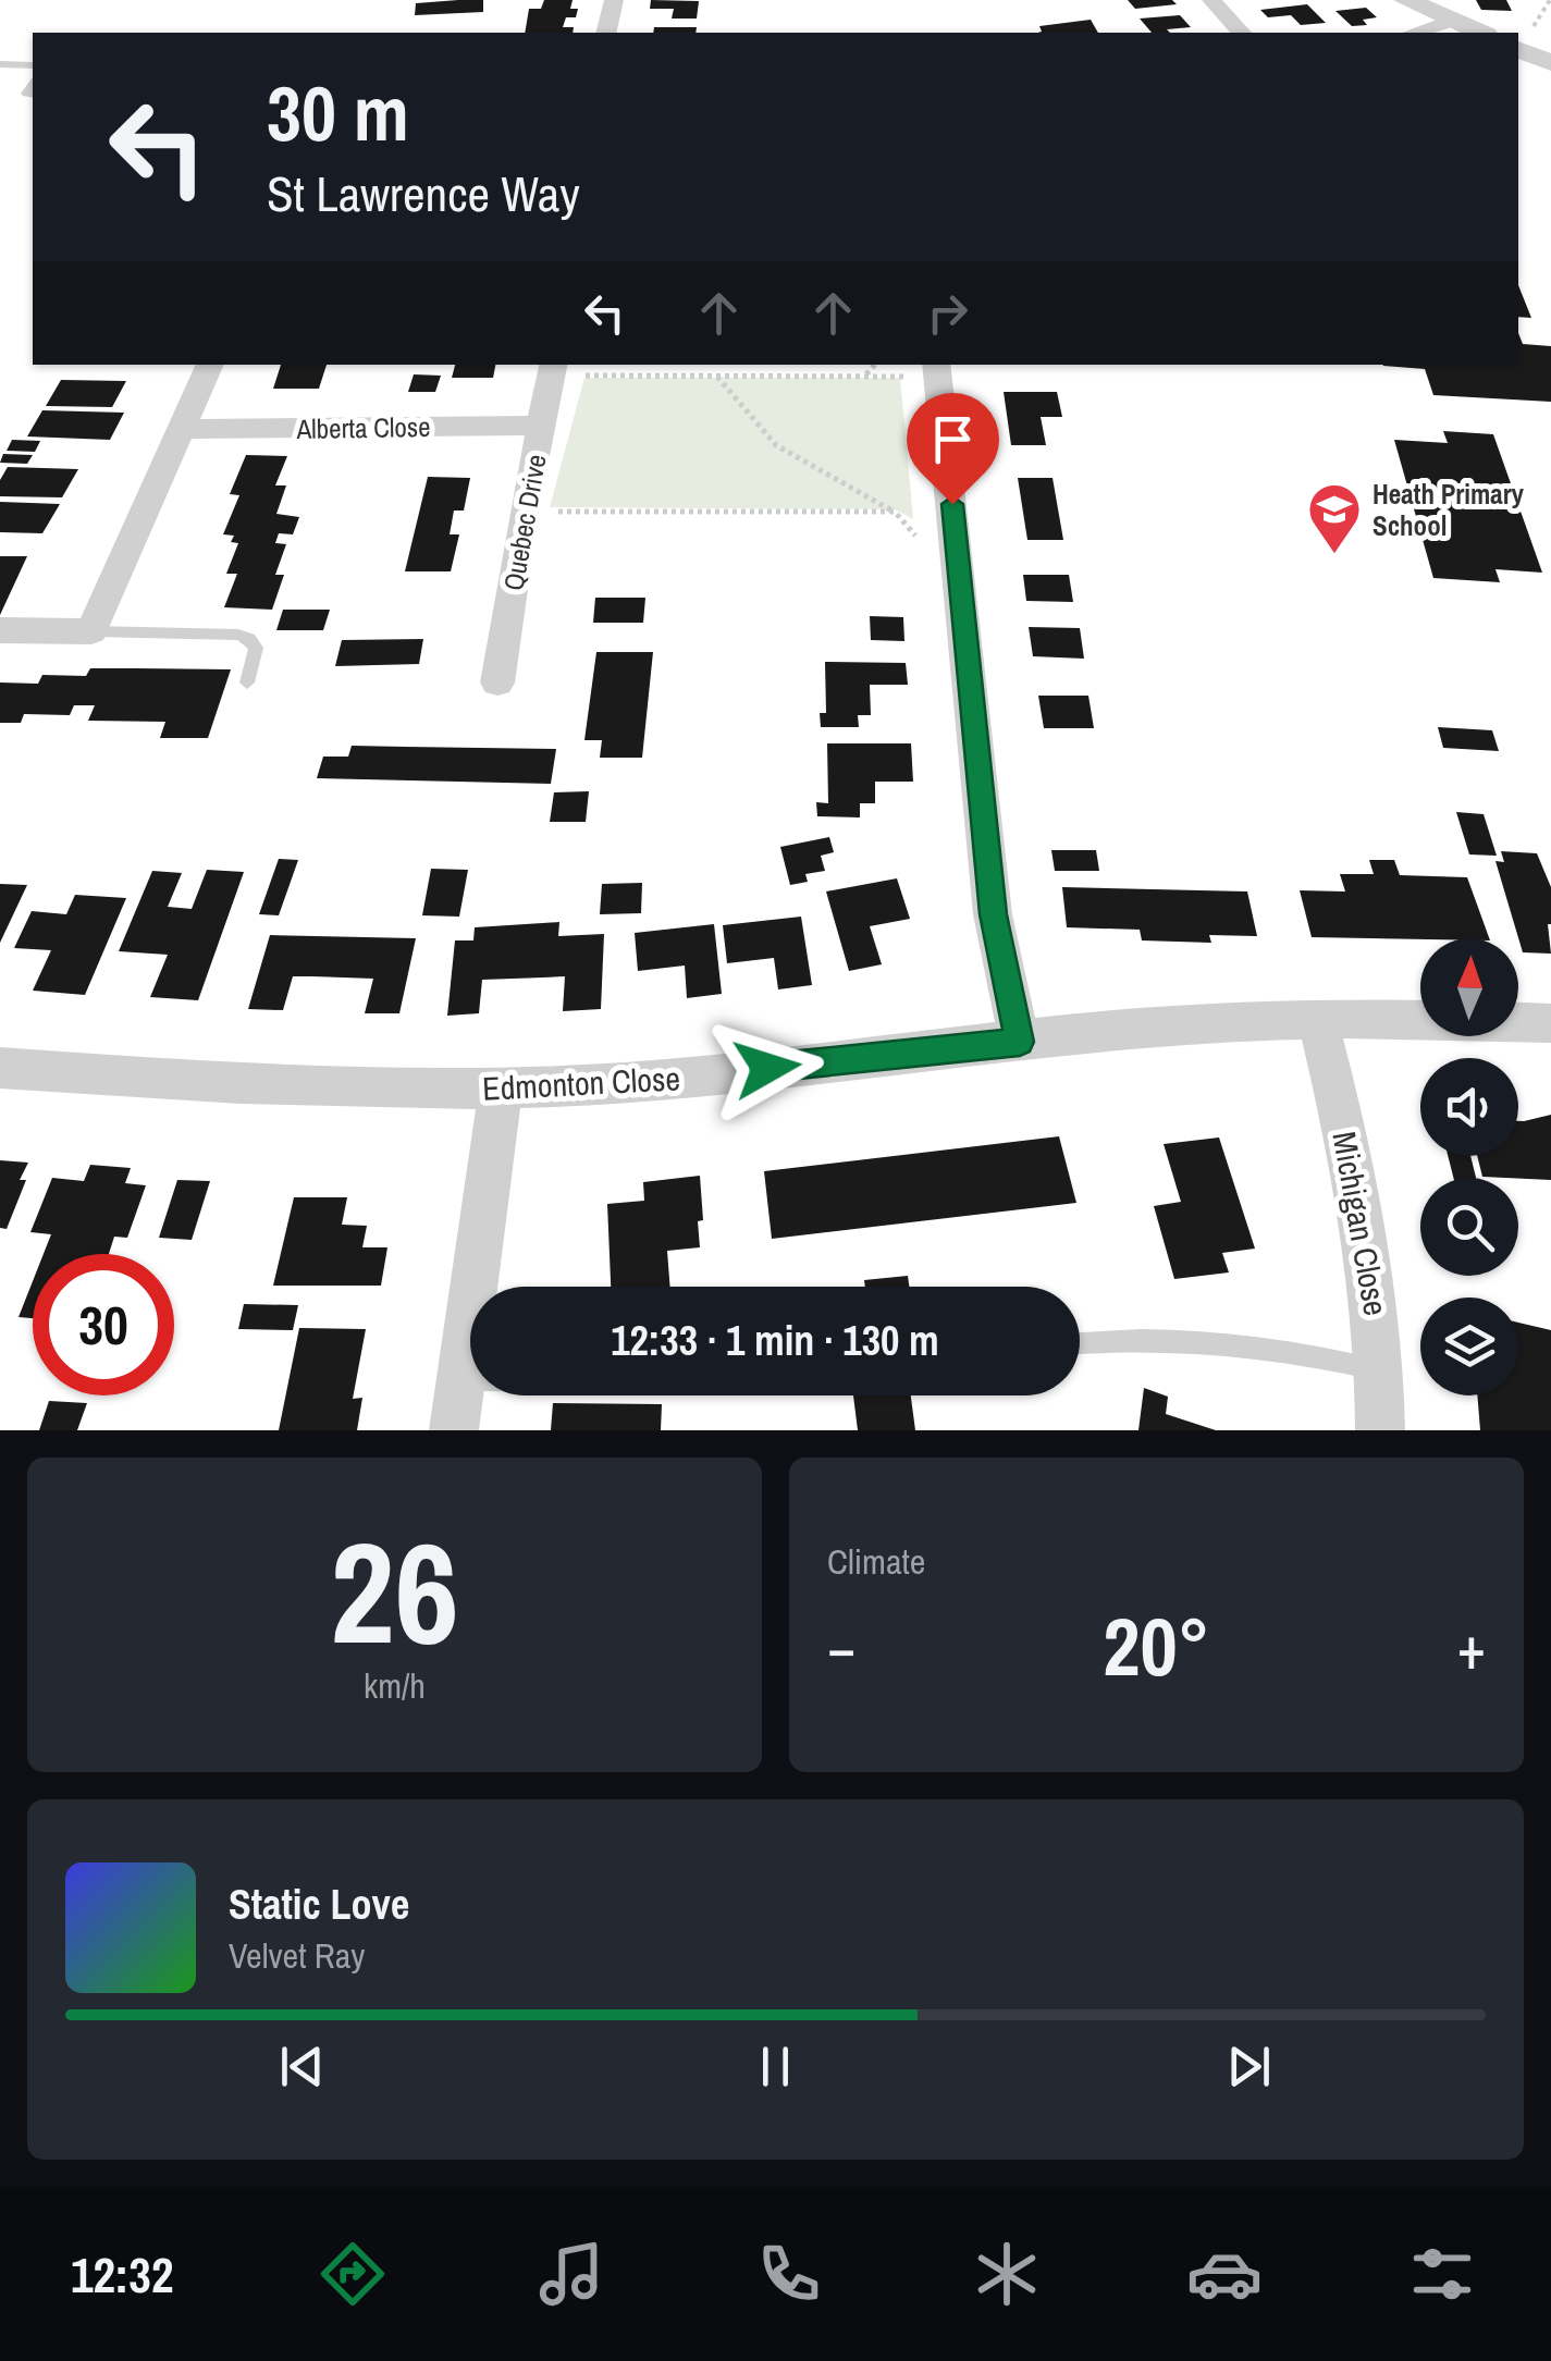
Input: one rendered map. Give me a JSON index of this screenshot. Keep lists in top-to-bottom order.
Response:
{
  "streets": {
    "street": [
      "Alberta Close",
      "Quebec Drive",
      "Edmonton Close",
      "Michigan Close"
    ]
  },
  "crossings": [
    ["Alberta Close", "Quebec Drive"],
    ["Edmonton Close", "Michigan Close"]
  ],
  "places": {
    "school or university": ["Heath Primary School"]
  },
  "north": "top",
  "page": {
    "turn": ["30 m", "St Lawrence Way"],
    "limit": "30",
    "trip": "12:33 · 1 min · 130 m",
    "tile": [
      ["26", "km/h"],
      "Climate"
    ],
    "heat": ["−", "20°", "+"],
    "song": ["Static Love", "Velvet Ray"],
    "tabs": "12:32"
  }
}
